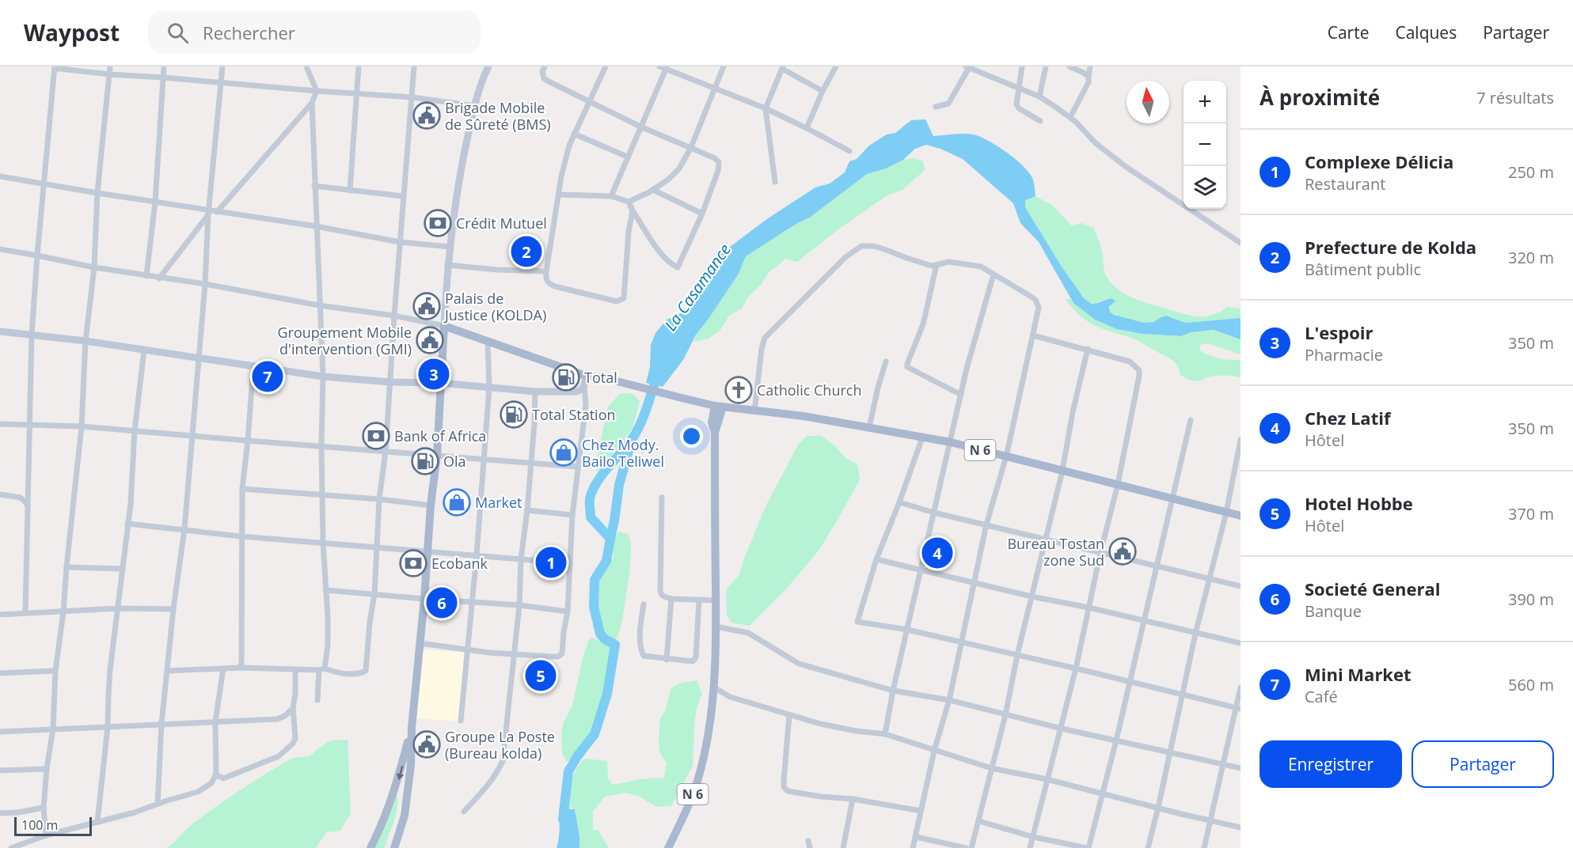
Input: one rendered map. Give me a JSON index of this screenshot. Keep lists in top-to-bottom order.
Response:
{
  "streets": {
    "main road": ["N 6"]
  },
  "water": ["La Casamance"],
  "places": {
    "public building": [
      "Brigade Mobile de Sûreté (BMS)",
      "Palais de Justice (KOLDA)",
      "Groupement Mobile d'intervention (GMI)",
      "Bureau Tostan zone Sud",
      "Groupe La Poste (Bureau kolda)"
    ],
    "bank": ["Crédit Mutuel", "Bank of Africa", "Ecobank"],
    "fuel station": ["Total", "Total Station", "Ola"],
    "church": ["Catholic Church"],
    "shop": ["Chez Mody. Bailo Teliwel", "Market"]
  },
  "scale_bar": "100 m",
  "north": "top",
  "page": {
    "header": "Waypost",
    "search": "Rechercher",
    "nav": ["Carte", "Calques", "Partager"],
    "heading": ["À proximité", "7 résultats"],
    "map_buttons": ["+", "−"],
    "list": [
      {
        "mark": "1",
        "name": "Complexe Délicia",
        "note": "Restaurant",
        "value": "250 m"
      },
      {
        "mark": "2",
        "name": "Prefecture de Kolda",
        "note": "Bâtiment public",
        "value": "320 m"
      },
      {
        "mark": "3",
        "name": "L'espoir",
        "note": "Pharmacie",
        "value": "350 m"
      },
      {
        "mark": "4",
        "name": "Chez Latif",
        "note": "Hôtel",
        "value": "350 m"
      },
      {
        "mark": "5",
        "name": "Hotel Hobbe",
        "note": "Hôtel",
        "value": "370 m"
      },
      {
        "mark": "6",
        "name": "Societé General",
        "note": "Banque",
        "value": "390 m"
      },
      {
        "mark": "7",
        "name": "Mini Market",
        "note": "Café",
        "value": "560 m"
      }
    ],
    "pins": [
      "2",
      "3",
      "7",
      "4",
      "1",
      "6",
      "5"
    ],
    "buttons": ["Enregistrer", "Partager"],
    "scale": "100 m"
  }
}
